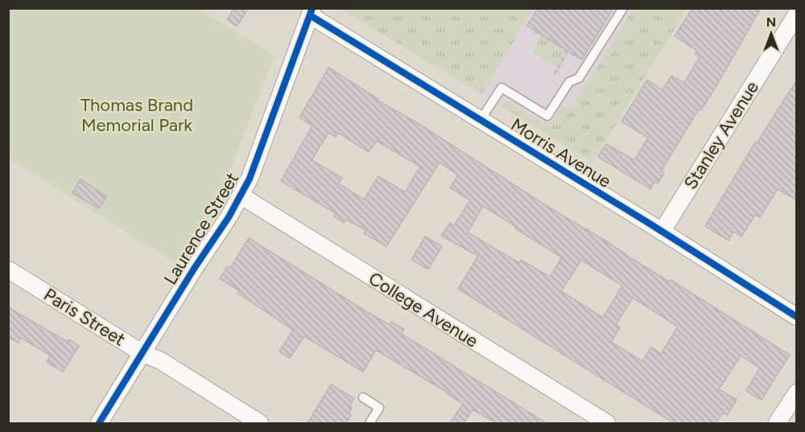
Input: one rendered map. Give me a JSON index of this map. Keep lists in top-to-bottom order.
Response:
{
  "streets": {
    "street": [
      "Stanley Avenue",
      "Morris Avenue",
      "Laurence Street",
      "College Avenue",
      "Paris Street"
    ]
  },
  "crossings": [
    ["Stanley Avenue", "Morris Avenue"],
    ["Morris Avenue", "Laurence Street"],
    ["Laurence Street", "College Avenue"],
    ["Laurence Street", "Paris Street"]
  ],
  "parks": ["Thomas Brand Memorial Park"],
  "north": "top"
}
